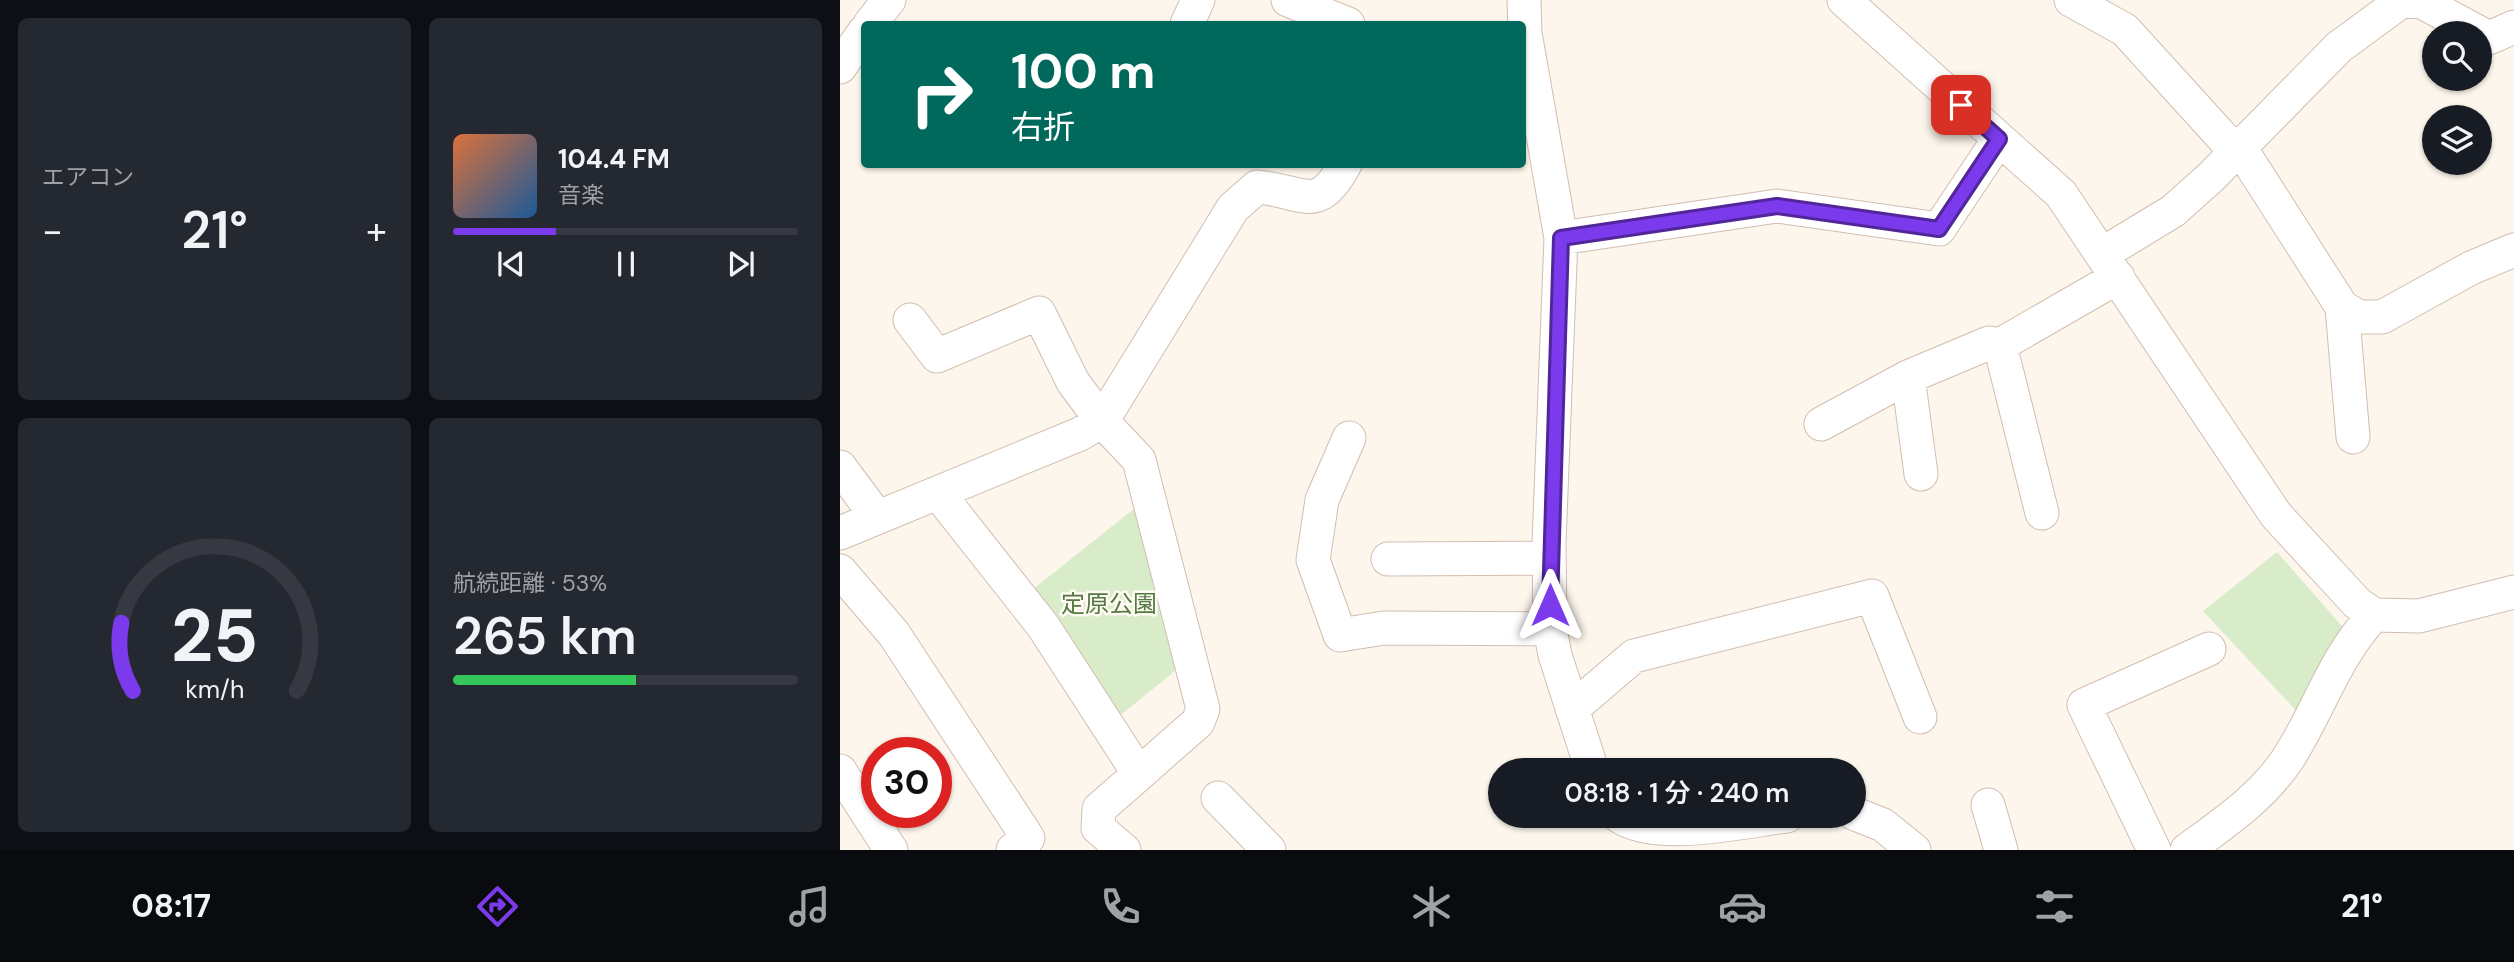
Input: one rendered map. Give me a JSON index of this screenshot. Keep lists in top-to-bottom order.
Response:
{
  "parks": ["定原公園"],
  "page": {
    "tile": [
      "エアコン",
      ["航続距離 · 53%", "265 km"]
    ],
    "turn": ["100 m", "右折"],
    "song": ["104.4 FM", "音楽"],
    "heat": ["−", "21°", "+"],
    "limit": "30",
    "trip": "08:18 · 1 分 · 240 m",
    "tabs": ["08:17", "21°"],
    "gauge": ["25", "km/h"]
  }
}
